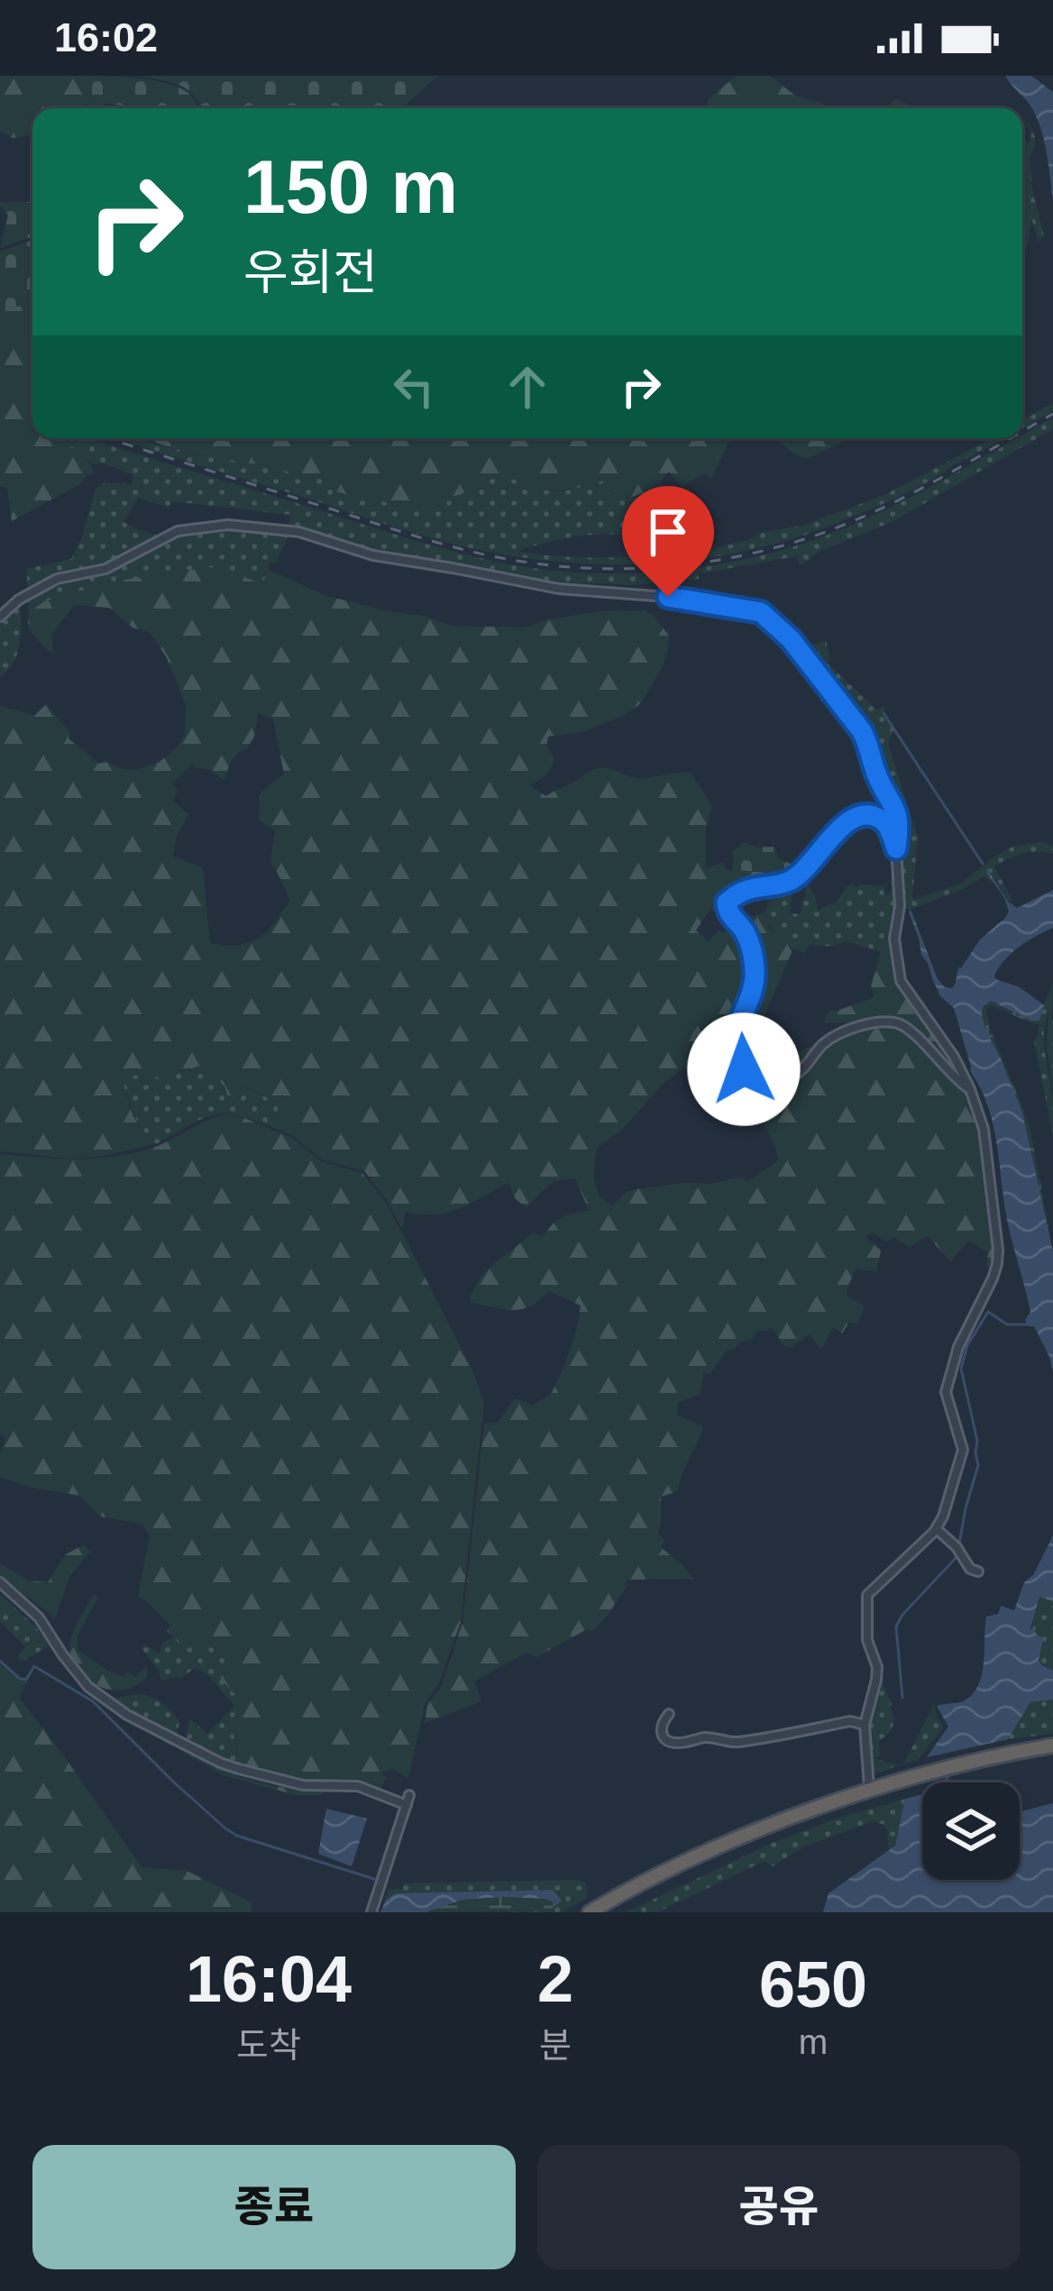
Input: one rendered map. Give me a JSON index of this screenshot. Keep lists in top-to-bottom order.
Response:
{
  "page": {
    "status": "16:02",
    "turn": ["150 m", "우회전"],
    "eta": [
      "16:04",
      "도착",
      "2",
      "분",
      "650",
      "m"
    ],
    "buttons": ["종료", "공유"]
  }
}
